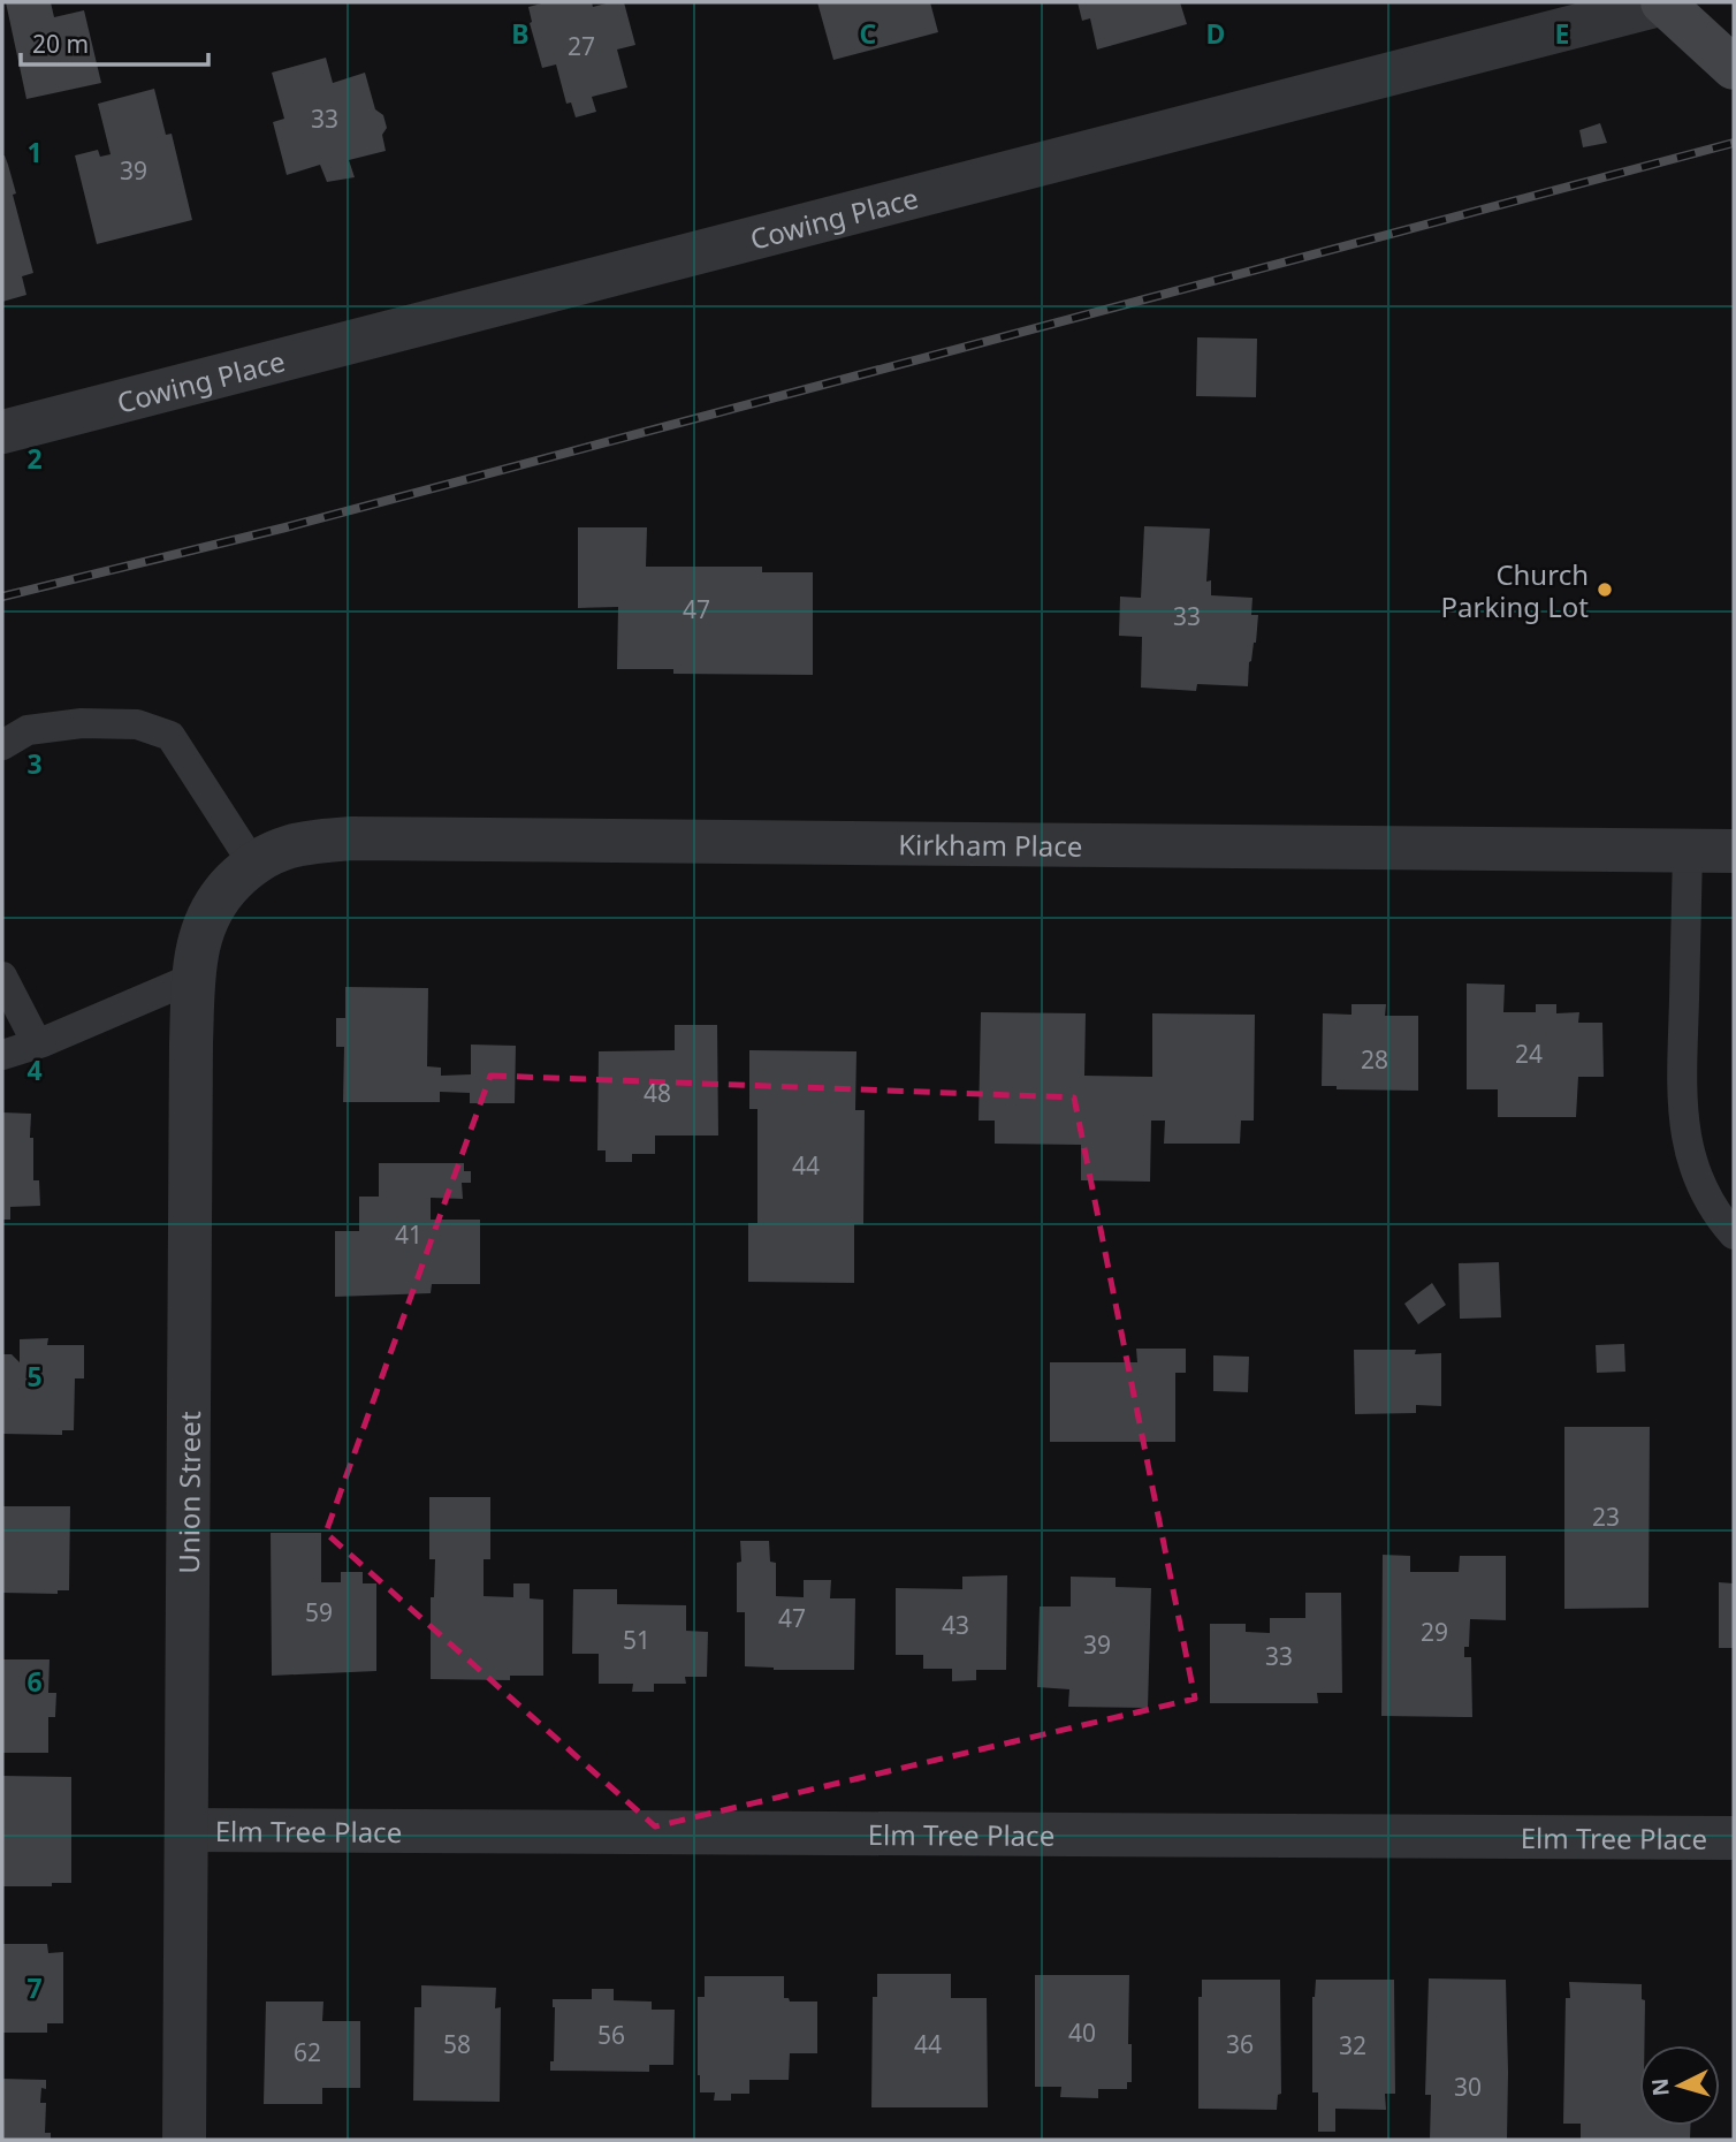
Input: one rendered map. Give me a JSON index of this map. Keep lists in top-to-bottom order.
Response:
{
  "streets": {
    "street": [
      "Cowing Place",
      "Kirkham Place",
      "Union Street",
      "Elm Tree Place"
    ]
  },
  "crossings": [
    ["Kirkham Place", "Union Street"],
    ["Union Street", "Elm Tree Place"]
  ],
  "places": ["Church Parking Lot"],
  "house_numbers": [
    "27",
    "33",
    "39",
    "47",
    "33",
    "24",
    "28",
    "48",
    "44",
    "41",
    "23",
    "59",
    "47",
    "43",
    "29",
    "51",
    "39",
    "33",
    "40",
    "56",
    "58",
    "44",
    "36",
    "32",
    "62",
    "30"
  ],
  "scale_bar": "20 m",
  "north": "left",
  "grid": {
    "columns": [
      "B",
      "C",
      "D",
      "E"
    ],
    "rows": [
      "1",
      "2",
      "3",
      "4",
      "5",
      "6",
      "7"
    ]
  }
}
